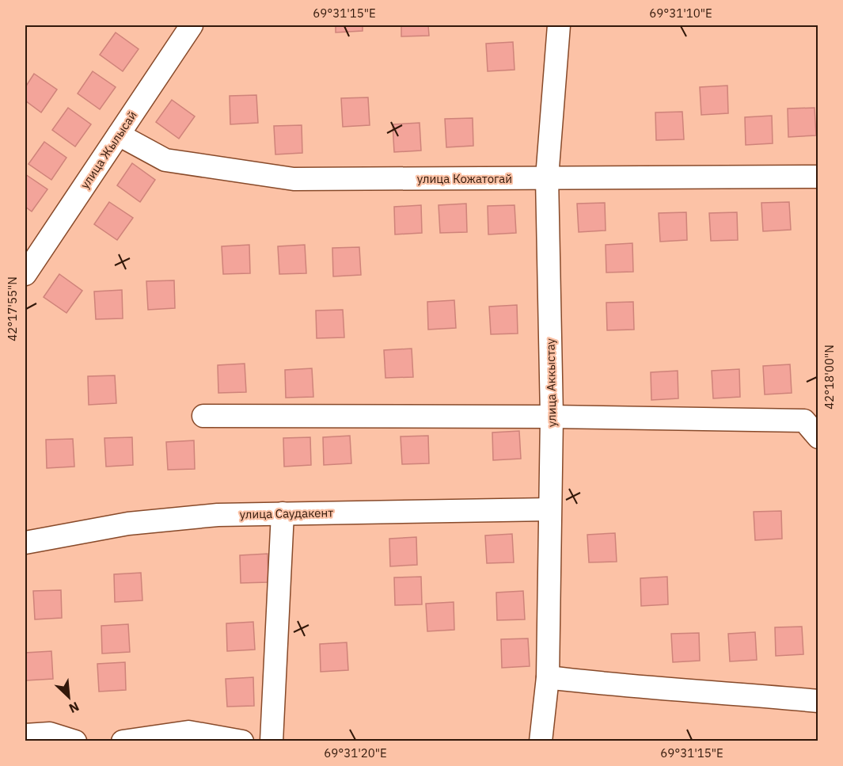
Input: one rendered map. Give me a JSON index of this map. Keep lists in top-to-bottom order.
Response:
{
  "streets": {
    "street": [
      "улица Жылысай",
      "улица Кожатогай",
      "улица Аккыстау",
      "улица Саудакент"
    ]
  },
  "crossings": [
    ["улица Жылысай", "улица Кожатогай"],
    ["улица Кожатогай", "улица Аккыстау"],
    ["улица Аккыстау", "улица Саудакент"]
  ],
  "north": "bottom right",
  "coordinates": [
    "69°31'15\"E",
    "69°31'10\"E",
    "42°17'55\"N",
    "42°18'00\"N",
    "69°31'20\"E"
  ]
}
